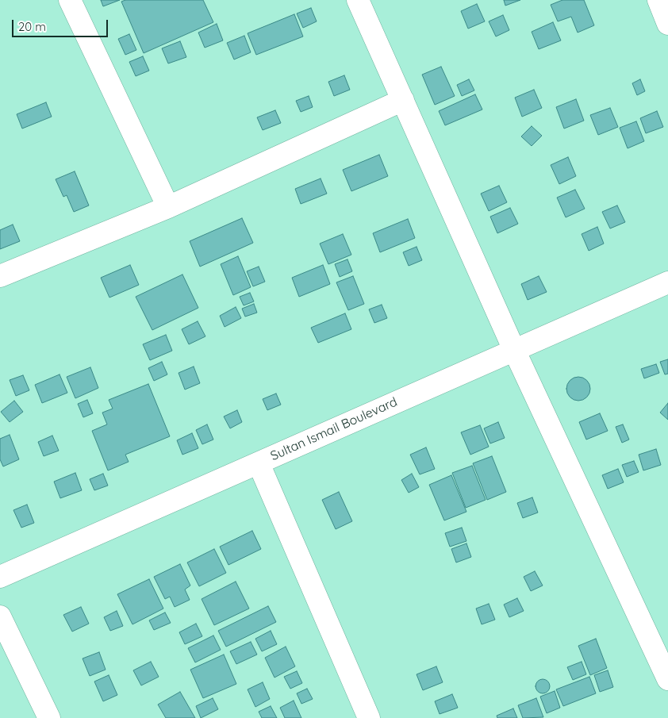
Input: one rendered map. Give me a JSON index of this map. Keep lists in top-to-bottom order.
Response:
{
  "streets": {
    "street": ["Sultan Ismail Boulevard"]
  },
  "scale_bar": "20 m"
}
